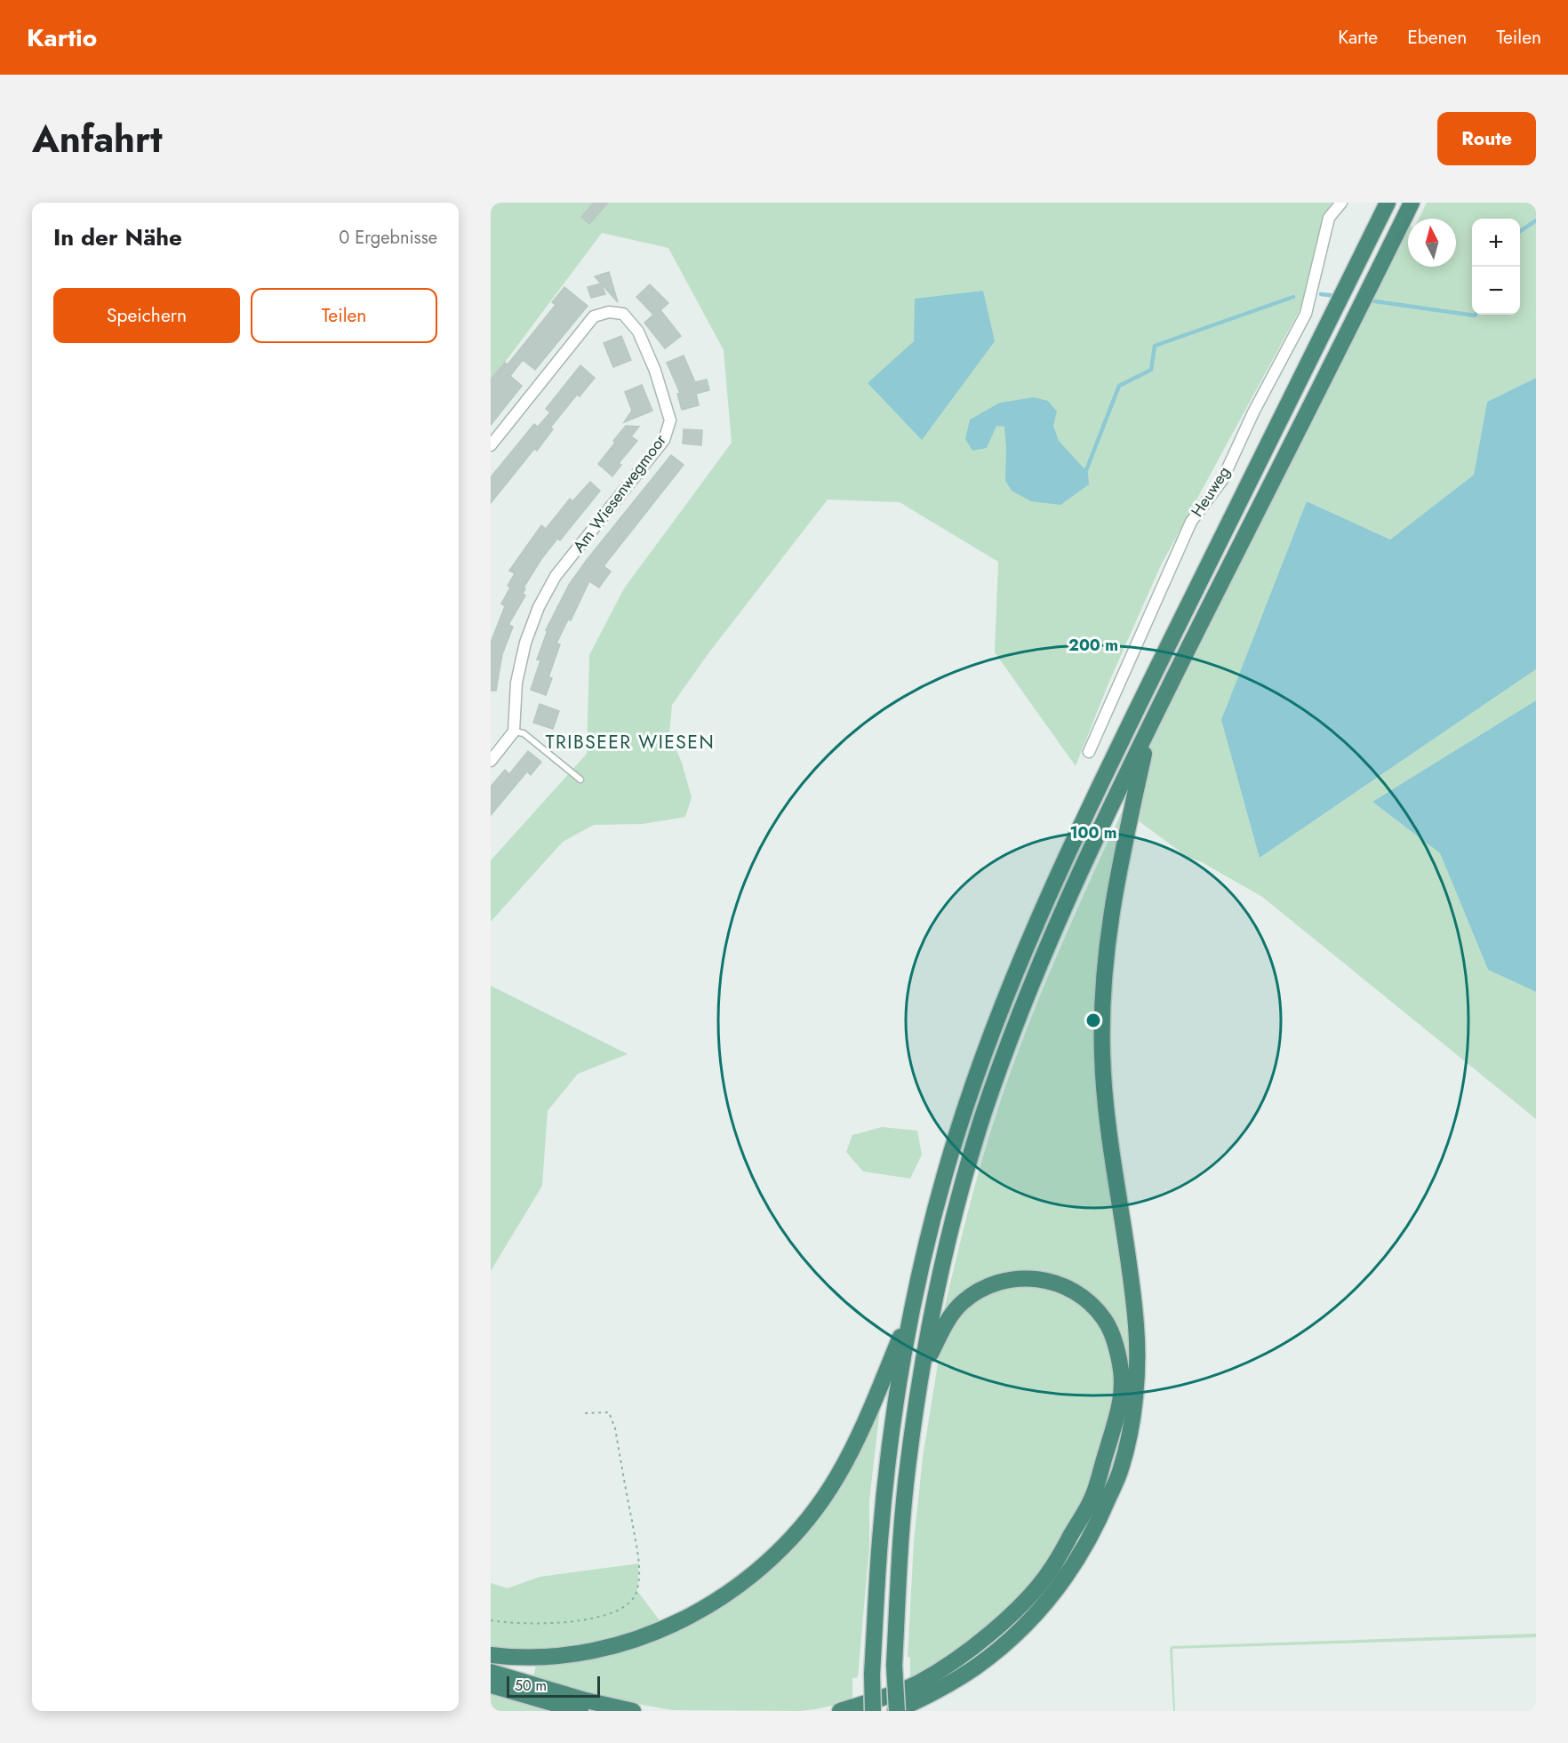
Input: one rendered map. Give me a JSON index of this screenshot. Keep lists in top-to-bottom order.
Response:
{
  "streets": {
    "street": ["Heuweg", "Am Wiesenwegmoor"]
  },
  "districts": ["TRIBSEER WIESEN"],
  "scale_bar": "50 m",
  "north": "top",
  "page": {
    "header": "Kartio",
    "nav": ["Karte", "Ebenen", "Teilen"],
    "title": "Anfahrt",
    "buttons": [
      "Route",
      ["Speichern", "Teilen"]
    ],
    "heading": ["In der Nähe", "0 Ergebnisse"],
    "map_buttons": ["+", "−"],
    "scale": "50 m"
  },
  "rings": ["200 m", "100 m"]
}
